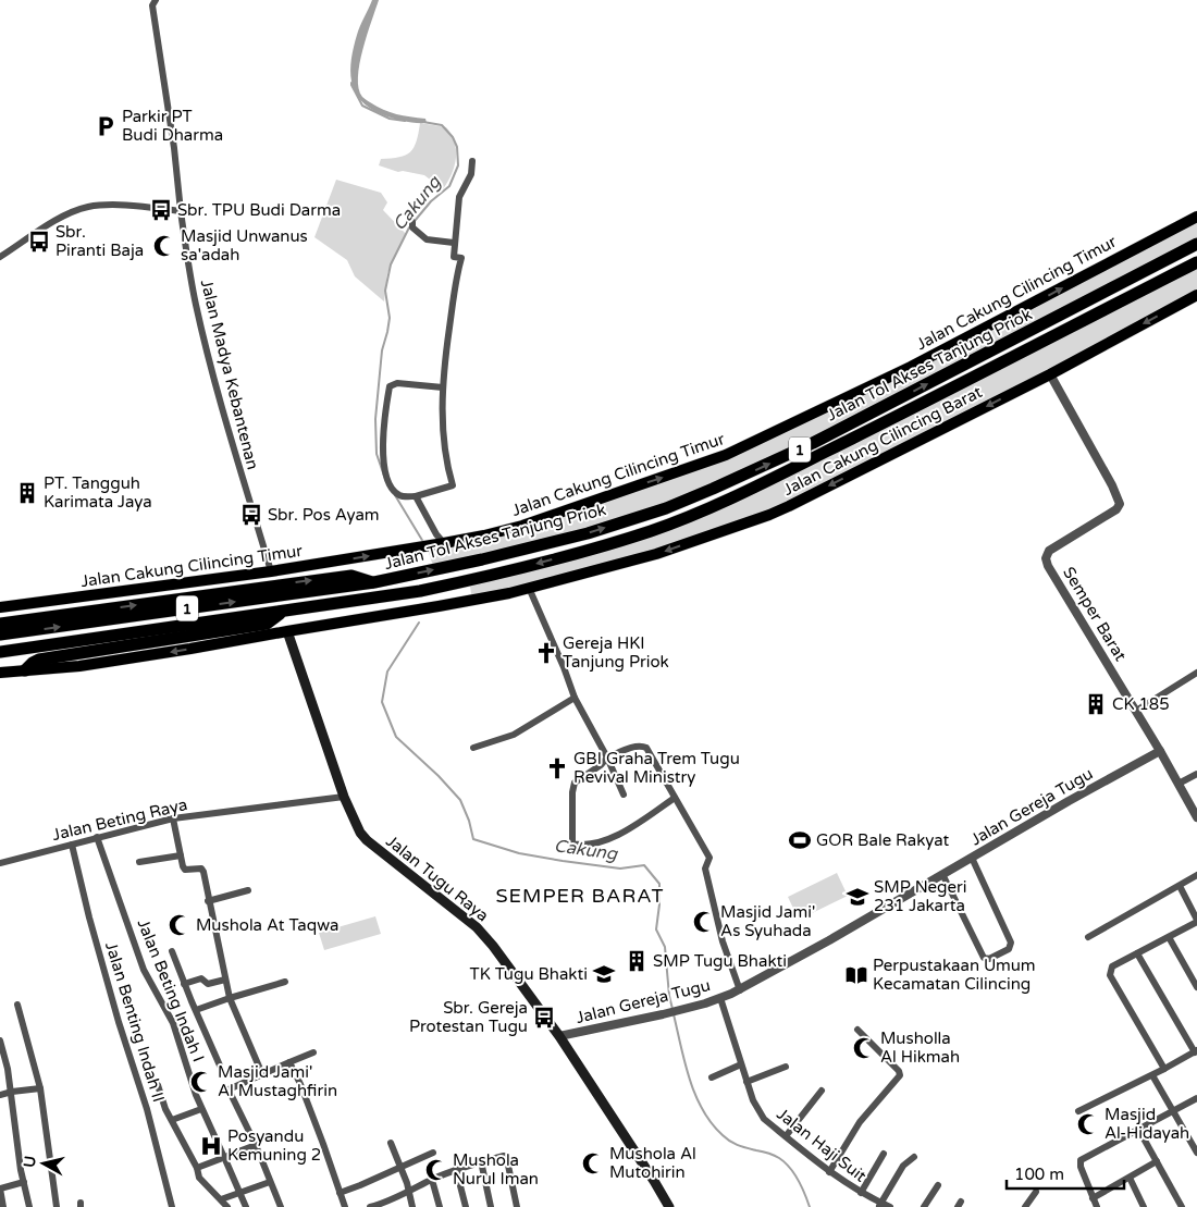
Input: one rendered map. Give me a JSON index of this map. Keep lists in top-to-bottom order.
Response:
{
  "streets": {
    "highway": [
      "Jalan Cakung Cilincing Timur",
      "Jalan Tol Akses Tanjung Priok",
      "Jalan Cakung Cilincing Barat",
      "1"
    ],
    "main road": ["Jalan Tugu Raya"],
    "street": [
      "Jalan Madya Kebantenan",
      "Semper Barat",
      "Jalan Gereja Tugu",
      "Jalan Beting Raya",
      "Jalan Beting Indah I",
      "Jalan Benting Indah II",
      "Jalan Haji Suit"
    ]
  },
  "crossings": [
    ["Jalan Cakung Cilincing Timur", "Jalan Madya Kebantenan"],
    ["Jalan Cakung Cilincing Barat", "Semper Barat"],
    ["Jalan Cakung Cilincing Barat", "Jalan Tugu Raya"],
    ["Semper Barat", "Jalan Gereja Tugu"],
    ["Jalan Gereja Tugu", "Jalan Tugu Raya"],
    ["Jalan Gereja Tugu", "Jalan Haji Suit"],
    ["Jalan Beting Raya", "Jalan Tugu Raya"],
    ["Jalan Beting Raya", "Jalan Beting Indah I"],
    ["Jalan Beting Raya", "Jalan Benting Indah II"]
  ],
  "one_way": ["Jalan Cakung Cilincing Timur"],
  "districts": ["SEMPER BARAT"],
  "water": ["Cakung"],
  "places": {
    "parking": ["Parkir PT Budi Dharma"],
    "bus stop": [
      "Sbr. TPU Budi Darma",
      "Sbr. Piranti Baja",
      "Sbr. Pos Ayam",
      "Sbr. Gereja Protestan Tugu"
    ],
    "mosque": [
      "Masjid Unwanus sa'adah",
      "Masjid Jami' As Syuhada",
      "Mushola At Taqwa",
      "Musholla Al Hikmah",
      "Masjid Jami' Al Mustaghfirin",
      "Masjid Al-Hidayah",
      "Mushola Al Mutohirin",
      "Mushola Nurul Iman"
    ],
    "building": ["PT. Tangguh Karimata Jaya", "CK 185", "SMP Tugu Bhakti"],
    "church": ["Gereja HKI Tanjung Priok", "GBI Graha Trem Tugu Revival Ministry"],
    "sports": ["GOR Bale Rakyat"],
    "school or university": ["SMP Negeri 231 Jakarta", "TK Tugu Bhakti"],
    "library": ["Perpustakaan Umum Kecamatan Cilincing"],
    "hospital": ["Posyandu Kemuning 2"]
  },
  "scale_bar": "100 m",
  "north": "left"
}
